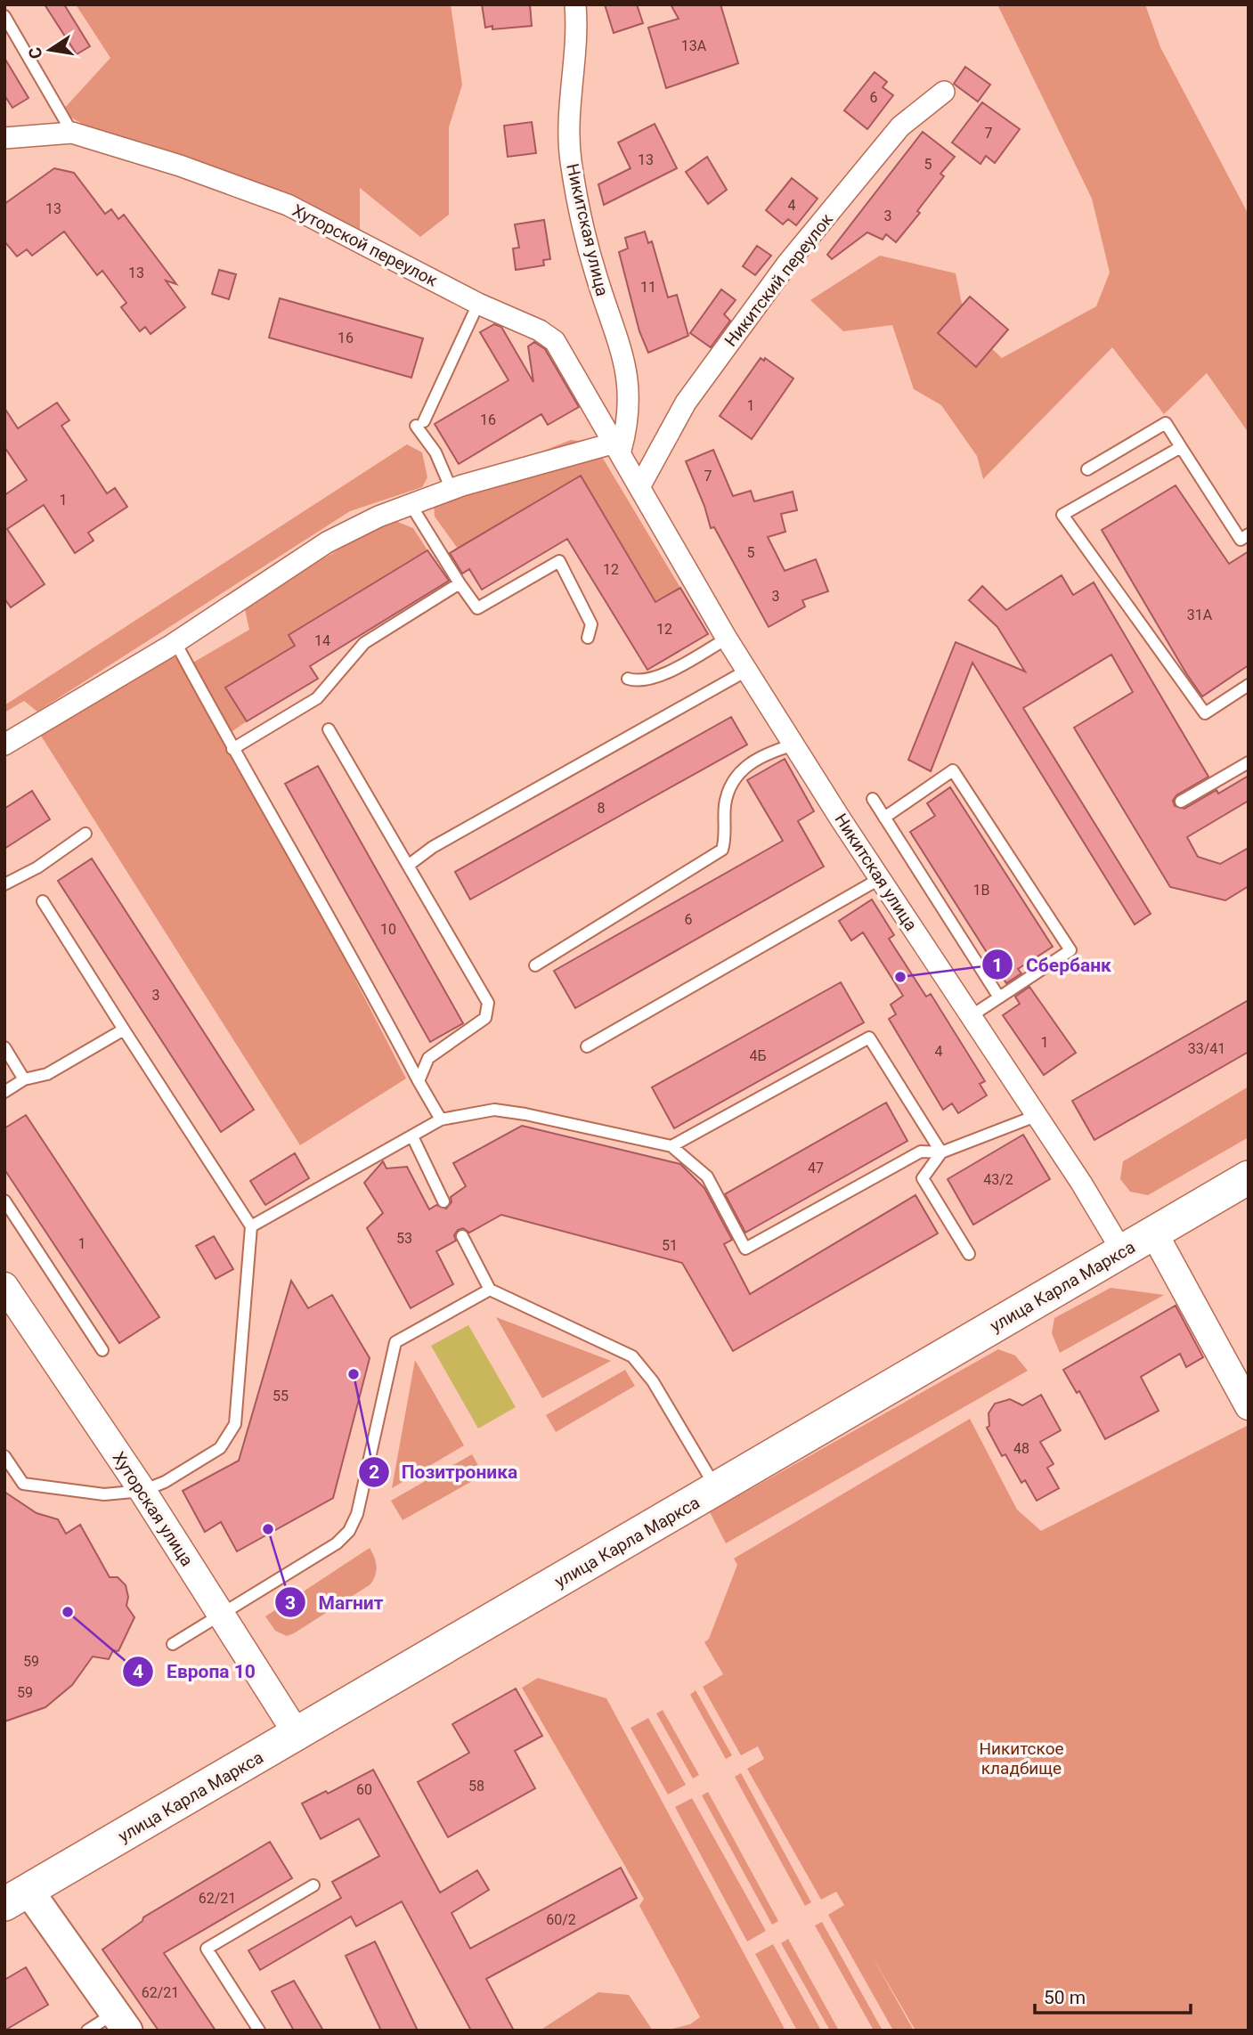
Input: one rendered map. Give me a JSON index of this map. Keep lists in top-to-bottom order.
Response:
{
  "streets": {
    "main road": ["улица Карла Маркса"],
    "street": [
      "Никитская улица",
      "Хуторской переулок",
      "Никитский переулок",
      "Хуторская улица"
    ]
  },
  "crossings": [
    ["Никитская улица", "Хуторской переулок"],
    ["Никитская улица", "Никитский переулок"],
    ["Никитская улица", "улица Карла Маркса"],
    ["Хуторской переулок", "Никитский переулок"],
    ["улица Карла Маркса", "Хуторская улица"]
  ],
  "parks": ["Никитское кладбище"],
  "places": [
    "Сбербанк",
    "Позитроника",
    "Магнит",
    "Европа 10"
  ],
  "house_numbers": [
    "13А",
    "6",
    "7",
    "13",
    "5",
    "4",
    "13",
    "3",
    "13",
    "11",
    "16",
    "1",
    "16",
    "7",
    "1",
    "5",
    "12",
    "3",
    "31А",
    "12",
    "14",
    "8",
    "1В",
    "6",
    "10",
    "3",
    "1",
    "33/41",
    "4",
    "4Б",
    "47",
    "43/2",
    "53",
    "1",
    "51",
    "55",
    "48",
    "59",
    "59",
    "58",
    "60",
    "62/21",
    "60/2",
    "62/21"
  ],
  "scale_bar": "50 m",
  "north": "left"
}
